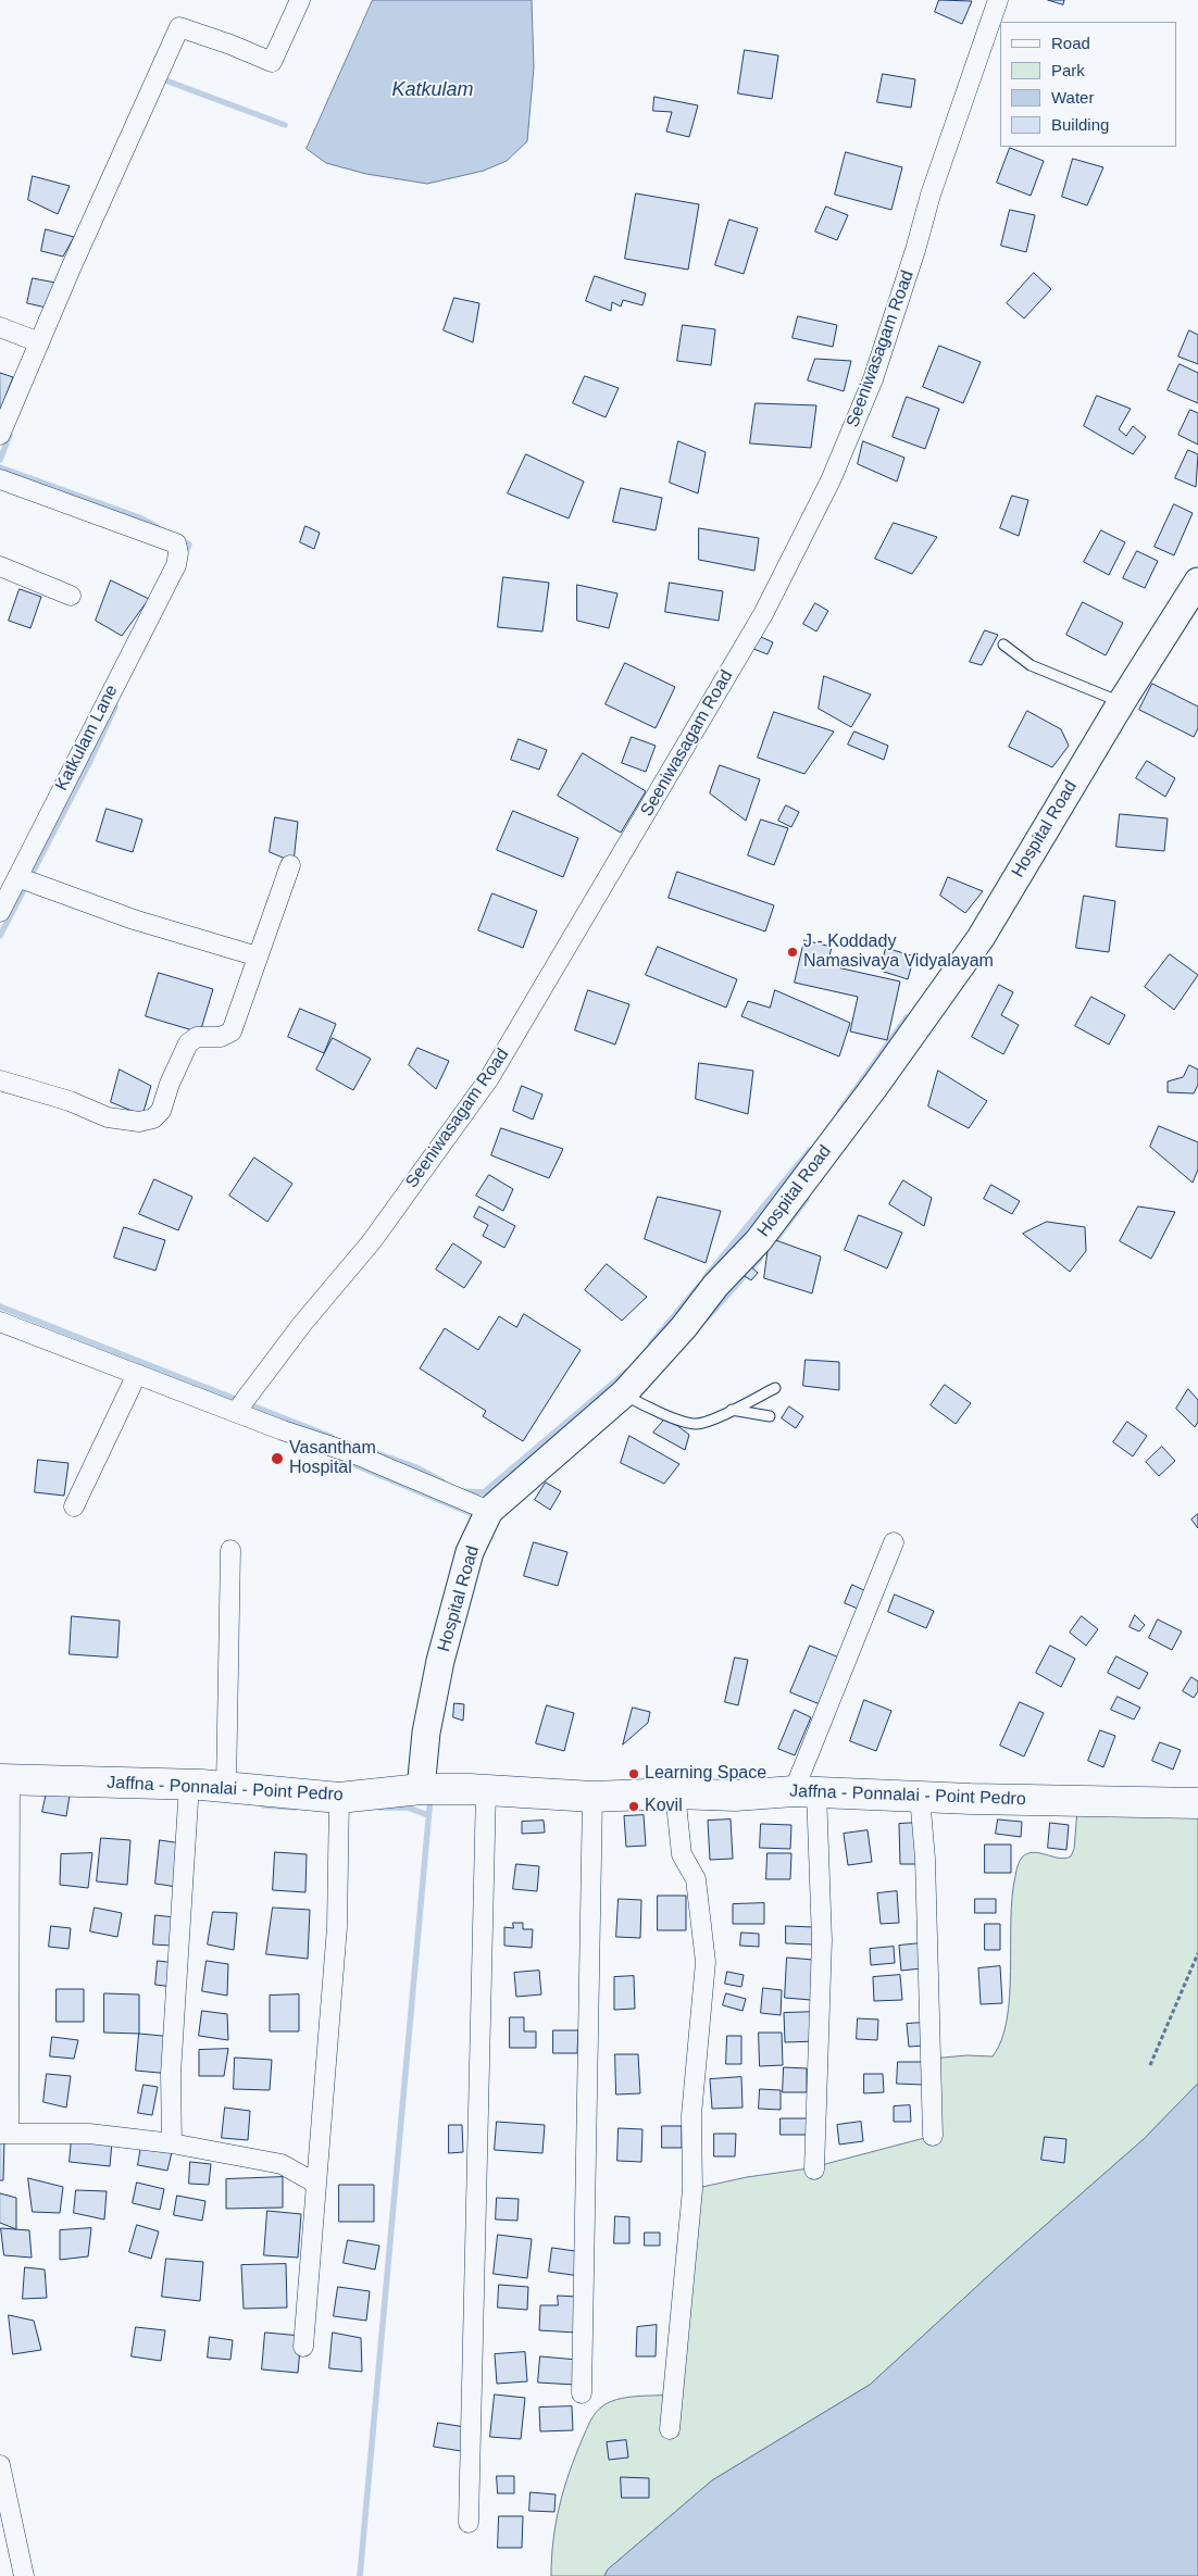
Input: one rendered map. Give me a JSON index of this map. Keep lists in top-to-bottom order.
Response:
{
  "streets": {
    "main road": ["Jaffna - Ponnalai - Point Pedro"],
    "street": ["Seeniwasagam Road", "Katkulam Lane", "Hospital Road"]
  },
  "crossings": [
    ["Hospital Road", "Jaffna - Ponnalai - Point Pedro"]
  ],
  "water": ["Katkulam"],
  "places": [
    "J - Koddady Namasivaya Vidyalayam",
    "Vasantham Hospital",
    "Learning Space",
    "Kovil"
  ],
  "legend": [
    "Road",
    "Park",
    "Water",
    "Building"
  ]
}
